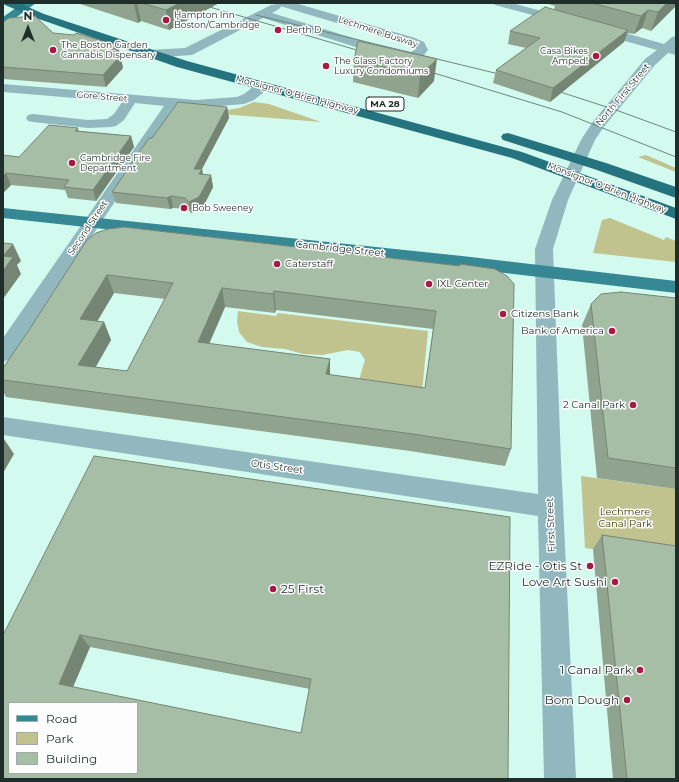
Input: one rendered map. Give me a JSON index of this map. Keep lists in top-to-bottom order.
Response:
{
  "streets": {
    "highway": ["Monsignor O'Brien Highway", "MA 28"],
    "main road": ["Cambridge Street"],
    "street": [
      "Lechmere Busway",
      "North First Street",
      "Gore Street",
      "Second Street",
      "Otis Street",
      "First Street"
    ]
  },
  "crossings": [
    ["Monsignor O'Brien Highway", "North First Street"],
    ["Monsignor O'Brien Highway", "Gore Street"],
    ["North First Street", "Cambridge Street"],
    ["North First Street", "First Street"],
    ["Gore Street", "Second Street"],
    ["Second Street", "Cambridge Street"],
    ["Cambridge Street", "First Street"],
    ["Otis Street", "First Street"]
  ],
  "parks": ["Lechmere Canal Park"],
  "places": [
    "Hampton Inn Boston/Cambridge",
    "Berth D",
    "The Boston Garden Cannabis Dispensary",
    "Casa Bikes Amped!",
    "The Glass Factory Luxury Condomiums",
    "Cambridge Fire Department",
    "Bob Sweeney",
    "Caterstaff",
    "IXL Center",
    "Citizens Bank",
    "Bank of America",
    "2 Canal Park",
    "EZRide - Otis St",
    "Love Art Sushi",
    "25 First",
    "1 Canal Park",
    "Bom Dough"
  ],
  "legend": ["Road", "Park", "Building"],
  "north": "top"
}
